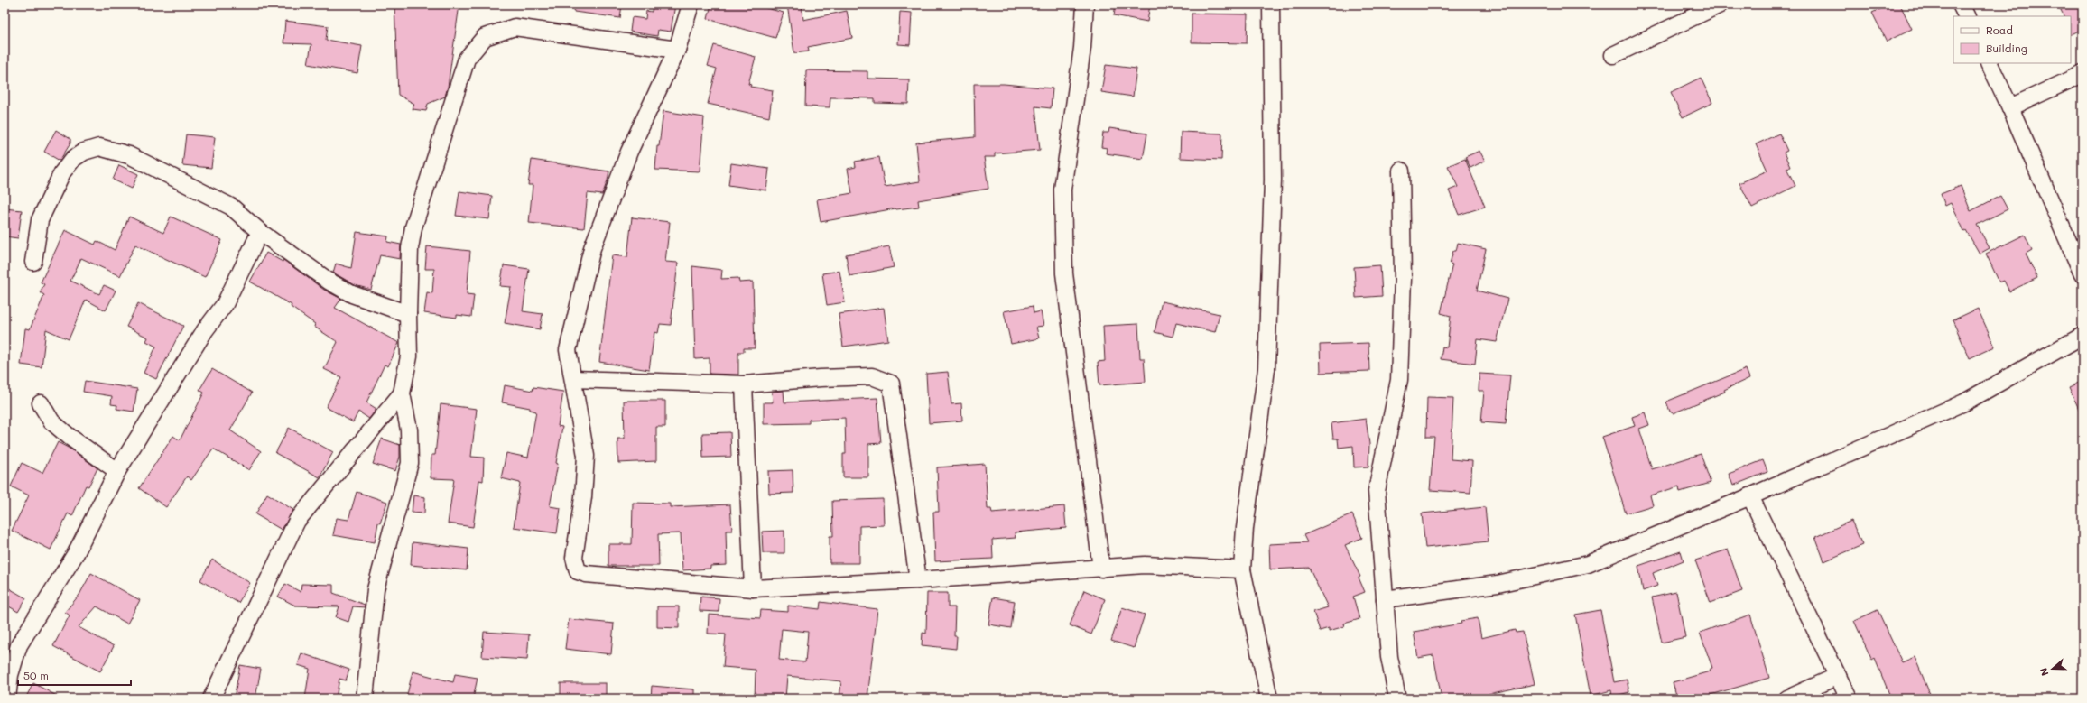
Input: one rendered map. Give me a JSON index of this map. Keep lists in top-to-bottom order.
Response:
{
  "legend": ["Road", "Building"],
  "scale_bar": "50 m",
  "north": "left"
}
